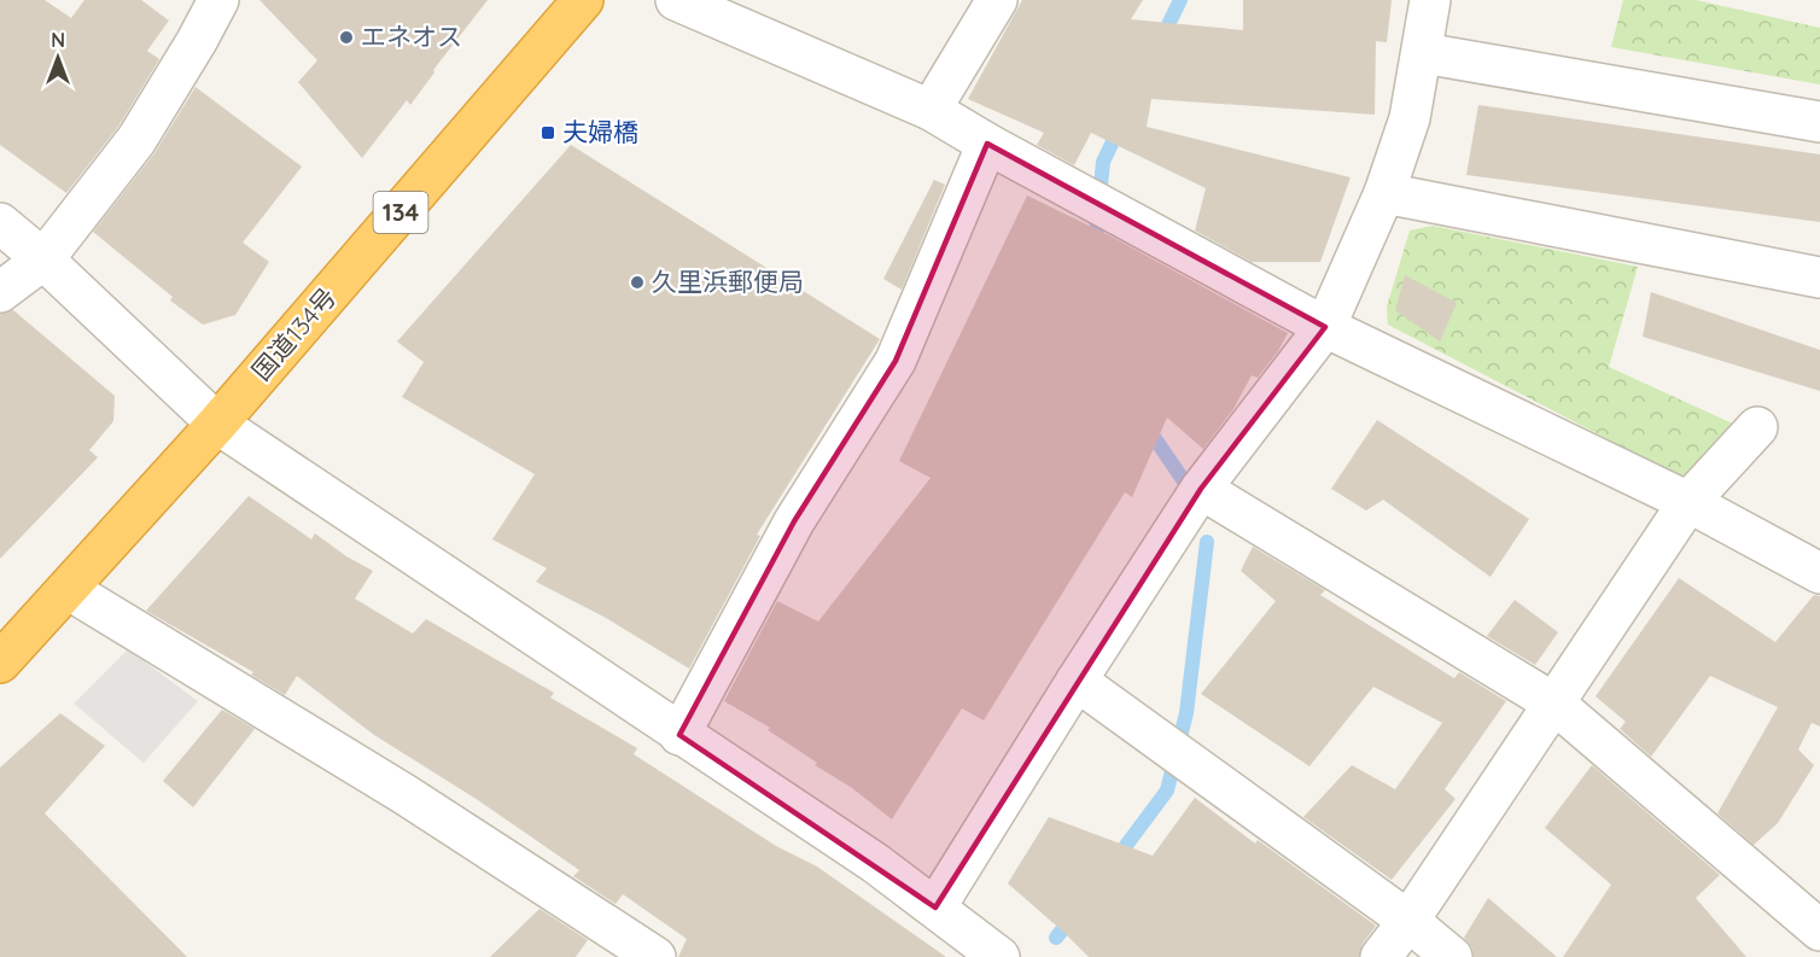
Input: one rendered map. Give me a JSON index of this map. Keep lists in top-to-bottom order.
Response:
{
  "streets": {
    "highway": ["134", "国道134号"]
  },
  "places": {
    "other": ["エネオス", "久里浜郵便局"],
    "transit": ["夫婦橋"]
  },
  "north": "top"
}
